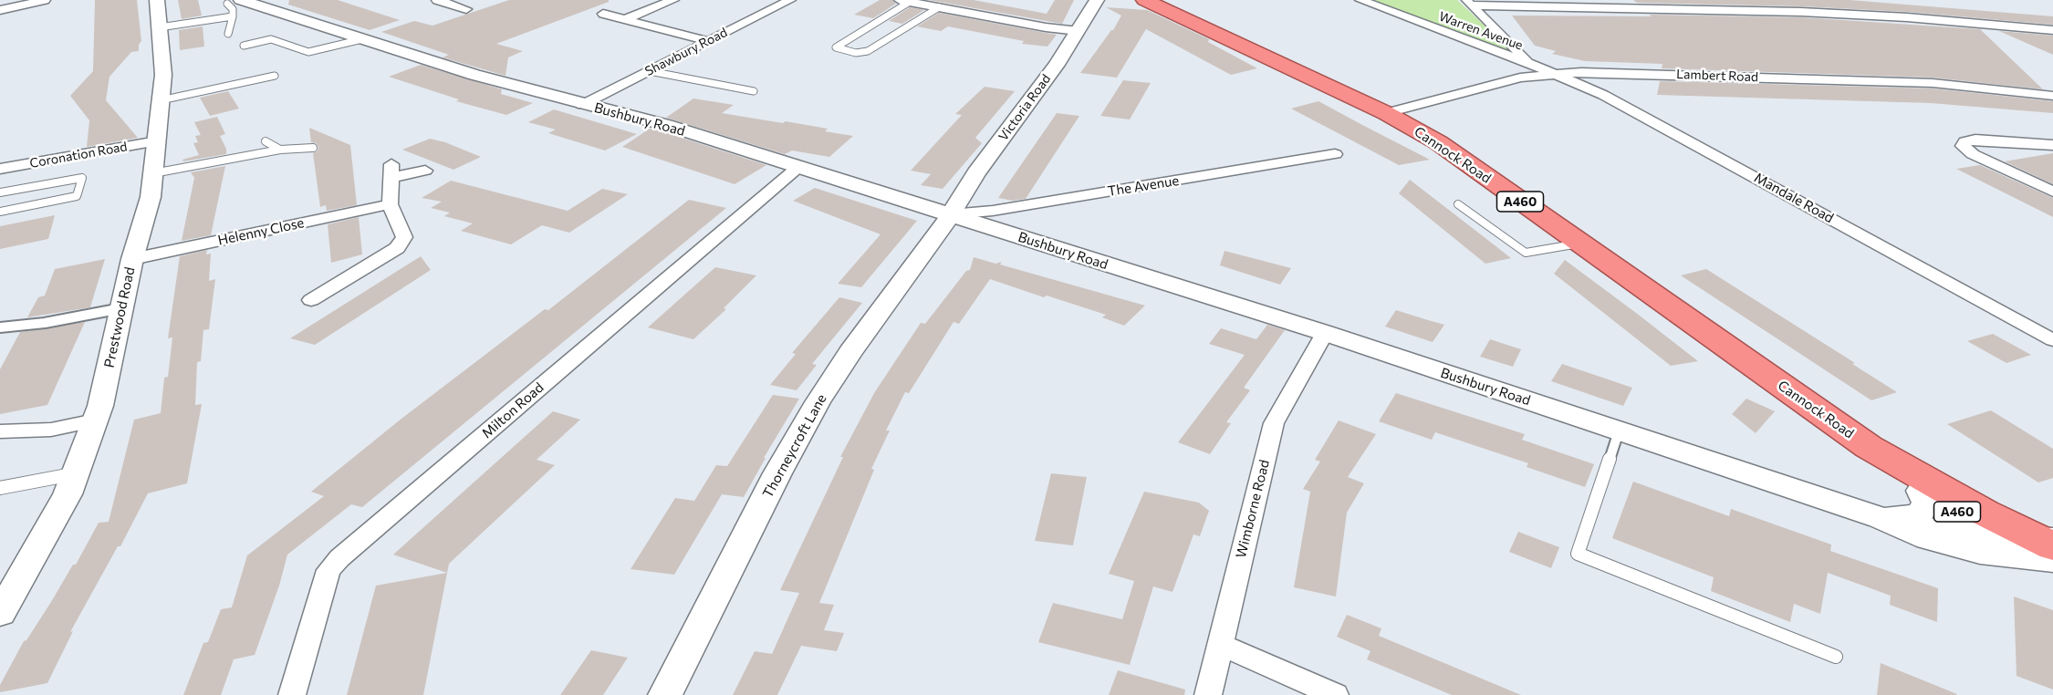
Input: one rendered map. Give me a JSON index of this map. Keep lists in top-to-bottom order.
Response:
{
  "streets": {
    "highway": ["Cannock Road", "A460"],
    "street": [
      "Warren Avenue",
      "Shawbury Road",
      "Lambert Road",
      "Victoria Road",
      "Bushbury Road",
      "Coronation Road",
      "The Avenue",
      "Mandale Road",
      "Helenny Close",
      "Prestwood Road",
      "Milton Road",
      "Thorneycroft Lane",
      "Wimborne Road"
    ]
  },
  "crossings": [
    ["Warren Avenue", "Mandale Road"],
    ["Shawbury Road", "Bushbury Road"],
    ["Lambert Road", "Cannock Road"],
    ["Lambert Road", "Mandale Road"],
    ["Victoria Road", "Bushbury Road"],
    ["Victoria Road", "The Avenue"],
    ["Victoria Road", "Thorneycroft Lane"],
    ["Bushbury Road", "Cannock Road"],
    ["Bushbury Road", "The Avenue"],
    ["Bushbury Road", "Milton Road"],
    ["Bushbury Road", "Thorneycroft Lane"],
    ["Bushbury Road", "Wimborne Road"],
    ["Coronation Road", "Prestwood Road"],
    ["The Avenue", "Thorneycroft Lane"],
    ["Helenny Close", "Prestwood Road"]
  ]
}
